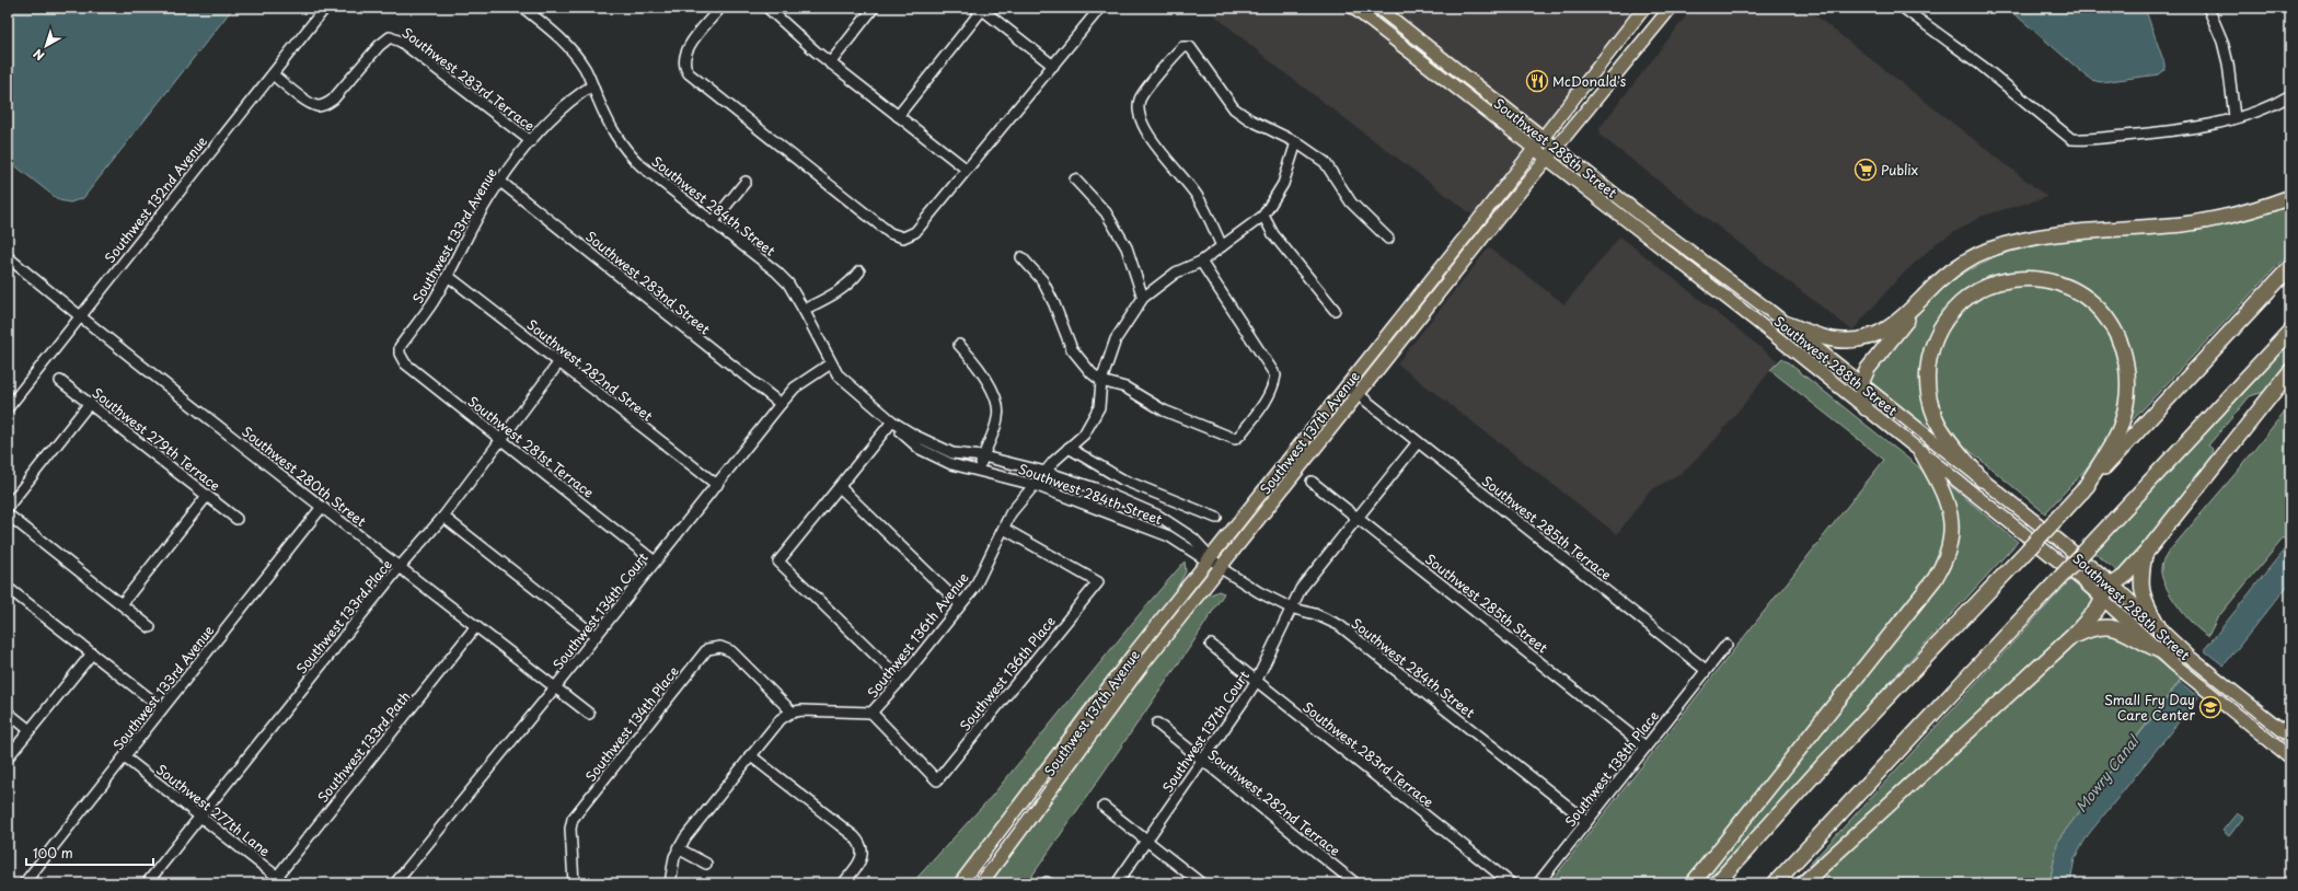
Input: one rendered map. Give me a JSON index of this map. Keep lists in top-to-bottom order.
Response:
{
  "streets": {
    "main road": ["Southwest 288th Street", "Southwest 137th Avenue"],
    "street": [
      "Southwest 283rd Terrace",
      "Southwest 132nd Avenue",
      "Southwest 284th Street",
      "Southwest 133rd Avenue",
      "Southwest 283nd Street",
      "Southwest 282nd Street",
      "Southwest 279th Terrace",
      "Southwest 281st Terrace",
      "Southwest 280th Street",
      "Southwest 285th Terrace",
      "Southwest 285th Street",
      "Southwest 134th Court",
      "Southwest 133rd Place",
      "Southwest 136th Avenue",
      "Southwest 136th Place",
      "Southwest 134th Place",
      "Southwest 137th Court",
      "Southwest 133rd Path",
      "Southwest 138th Place",
      "Southwest 282nd Terrace",
      "Southwest 277th Lane"
    ]
  },
  "crossings": [
    ["Southwest 283rd Terrace", "Southwest 132nd Avenue"],
    ["Southwest 283rd Terrace", "Southwest 133rd Avenue"],
    ["Southwest 283rd Terrace", "Southwest 137th Court"],
    ["Southwest 288th Street", "Southwest 137th Avenue"],
    ["Southwest 132nd Avenue", "Southwest 280th Street"],
    ["Southwest 284th Street", "Southwest 133rd Avenue"],
    ["Southwest 284th Street", "Southwest 137th Avenue"],
    ["Southwest 284th Street", "Southwest 134th Court"],
    ["Southwest 284th Street", "Southwest 136th Avenue"],
    ["Southwest 284th Street", "Southwest 137th Court"],
    ["Southwest 284th Street", "Southwest 138th Place"],
    ["Southwest 133rd Avenue", "Southwest 283nd Street"],
    ["Southwest 133rd Avenue", "Southwest 282nd Street"],
    ["Southwest 133rd Avenue", "Southwest 281st Terrace"],
    ["Southwest 133rd Avenue", "Southwest 280th Street"],
    ["Southwest 133rd Avenue", "Southwest 277th Lane"],
    ["Southwest 283nd Street", "Southwest 134th Court"],
    ["Southwest 282nd Street", "Southwest 134th Court"],
    ["Southwest 282nd Street", "Southwest 133rd Place"],
    ["Southwest 137th Avenue", "Southwest 285th Terrace"],
    ["Southwest 281st Terrace", "Southwest 134th Court"],
    ["Southwest 281st Terrace", "Southwest 133rd Place"],
    ["Southwest 280th Street", "Southwest 134th Court"],
    ["Southwest 280th Street", "Southwest 133rd Place"],
    ["Southwest 280th Street", "Southwest 133rd Path"],
    ["Southwest 285th Terrace", "Southwest 137th Court"],
    ["Southwest 285th Terrace", "Southwest 138th Place"],
    ["Southwest 285th Street", "Southwest 137th Court"],
    ["Southwest 285th Street", "Southwest 138th Place"],
    ["Southwest 133rd Place", "Southwest 277th Lane"],
    ["Southwest 136th Avenue", "Southwest 136th Place"],
    ["Southwest 137th Court", "Southwest 282nd Terrace"],
    ["Southwest 133rd Path", "Southwest 277th Lane"]
  ],
  "water": ["Mowry Canal"],
  "places": {
    "restaurant": ["McDonald's"],
    "supermarket": ["Publix"],
    "school or university": ["Small Fry Day Care Center"]
  },
  "scale_bar": "100 m",
  "north": "bottom left"
}
